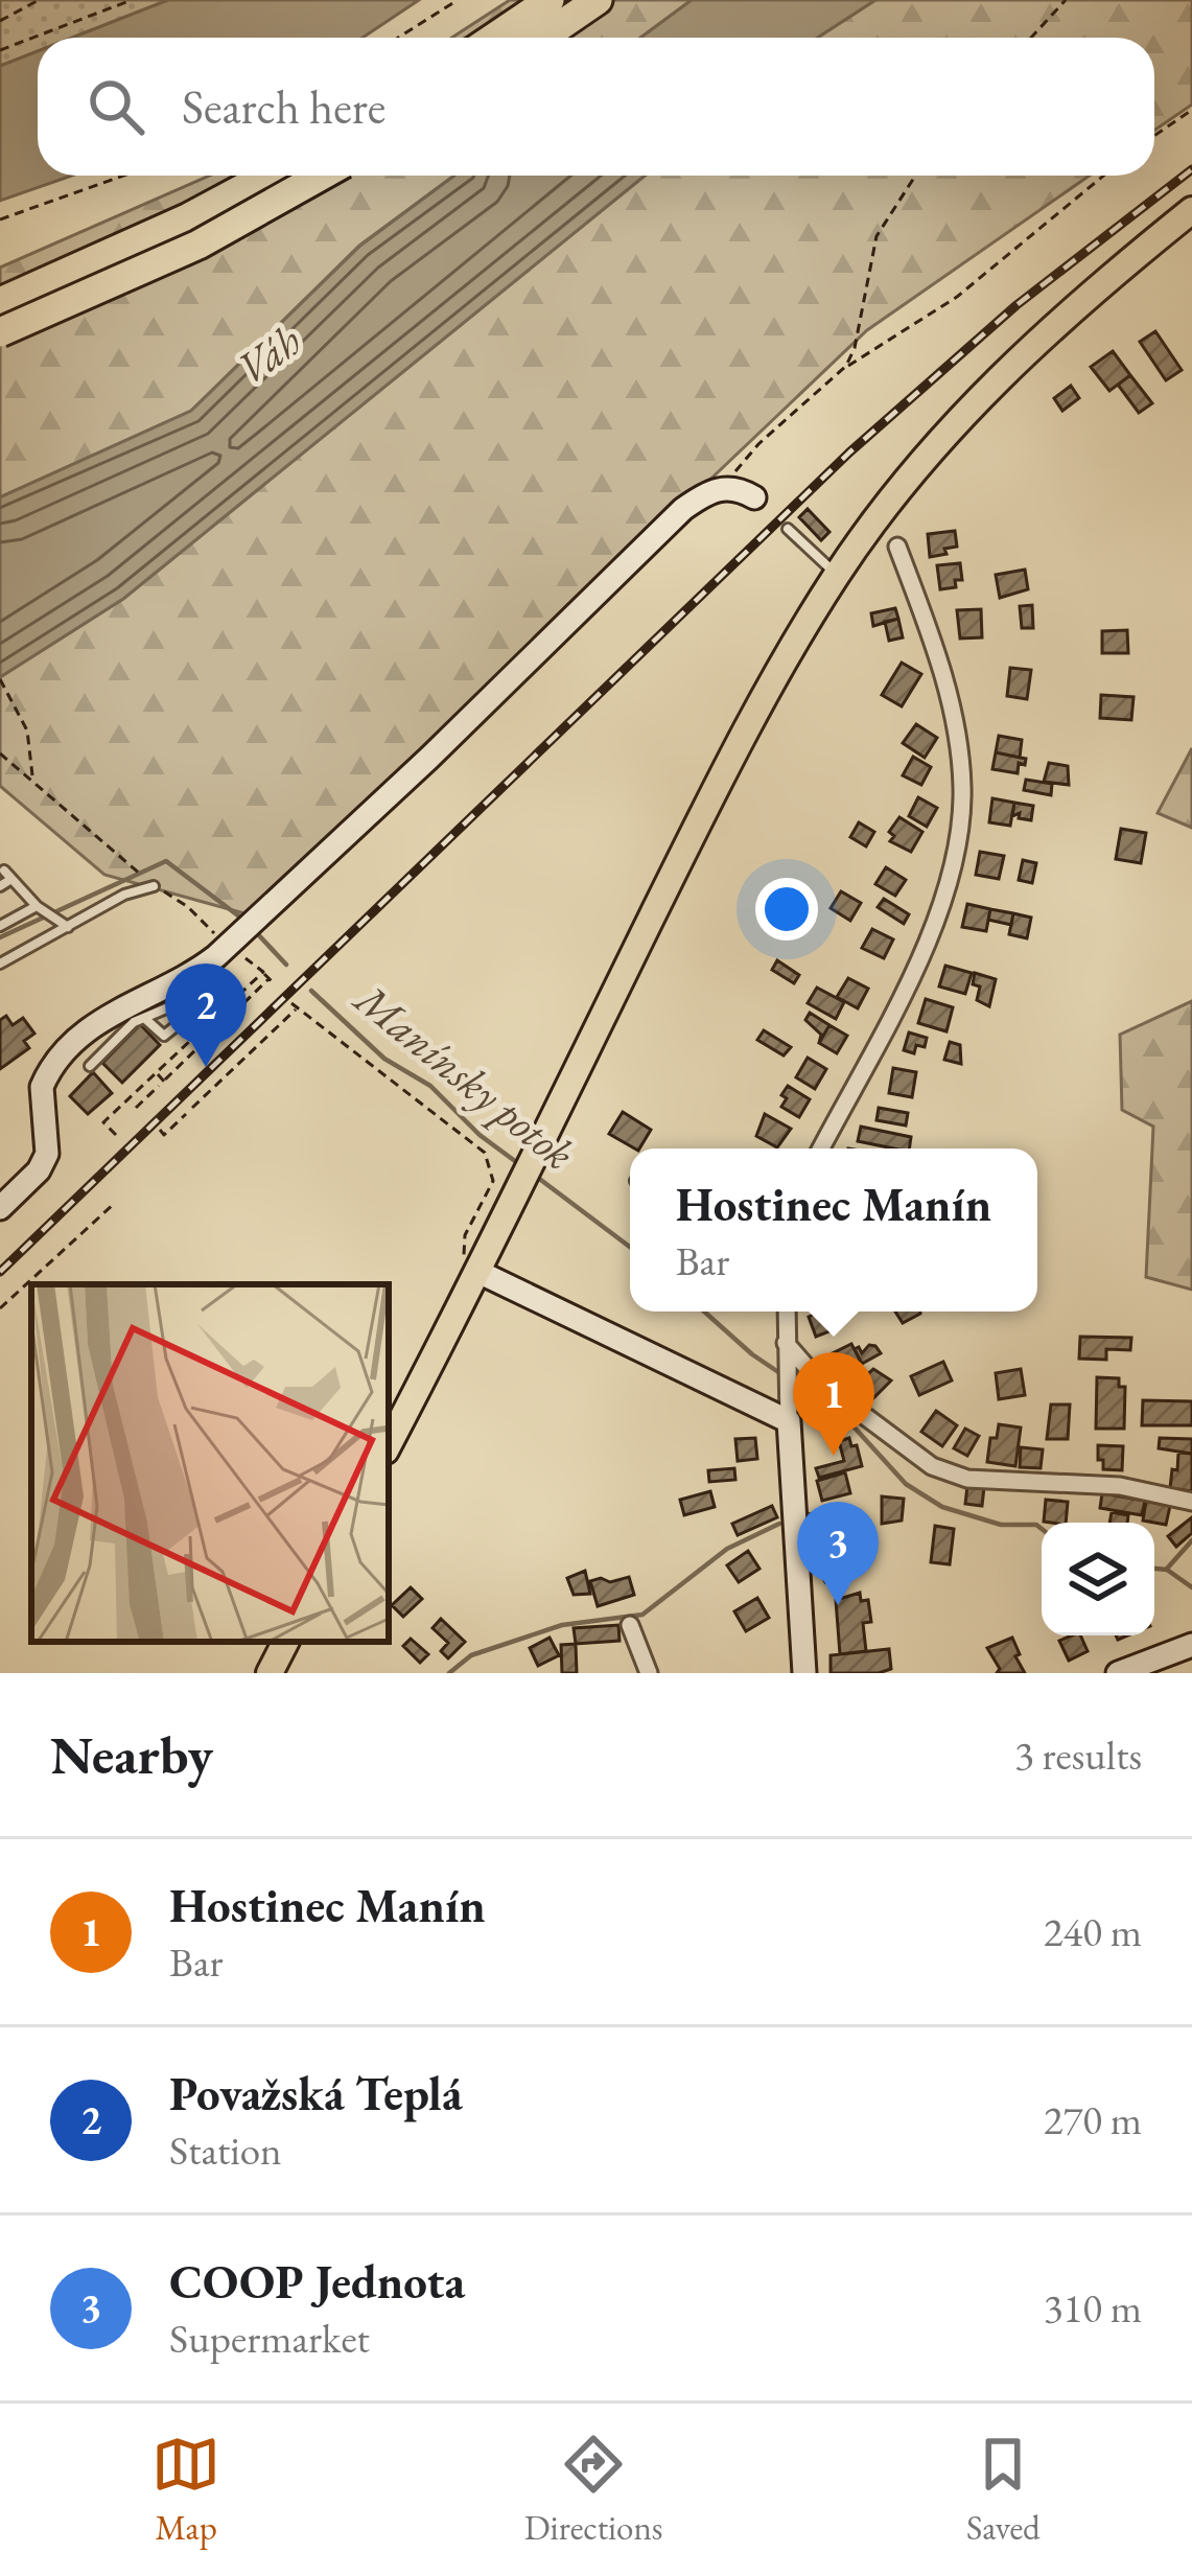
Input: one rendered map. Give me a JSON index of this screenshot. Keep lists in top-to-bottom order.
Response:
{
  "water": ["Váh", "Manínsky potok"],
  "page": {
    "search": "Search here",
    "pins": ["2", "1", "3"],
    "popup": ["Hostinec Manín", "Bar"],
    "heading": ["Nearby", "3 results"],
    "list": [
      {
        "mark": "1",
        "name": "Hostinec Manín",
        "note": "Bar",
        "value": "240 m"
      },
      {
        "mark": "2",
        "name": "Považská Teplá",
        "note": "Station",
        "value": "270 m"
      },
      {
        "mark": "3",
        "name": "COOP Jednota",
        "note": "Supermarket",
        "value": "310 m"
      }
    ],
    "nav": ["Map", "Directions", "Saved"]
  }
}
